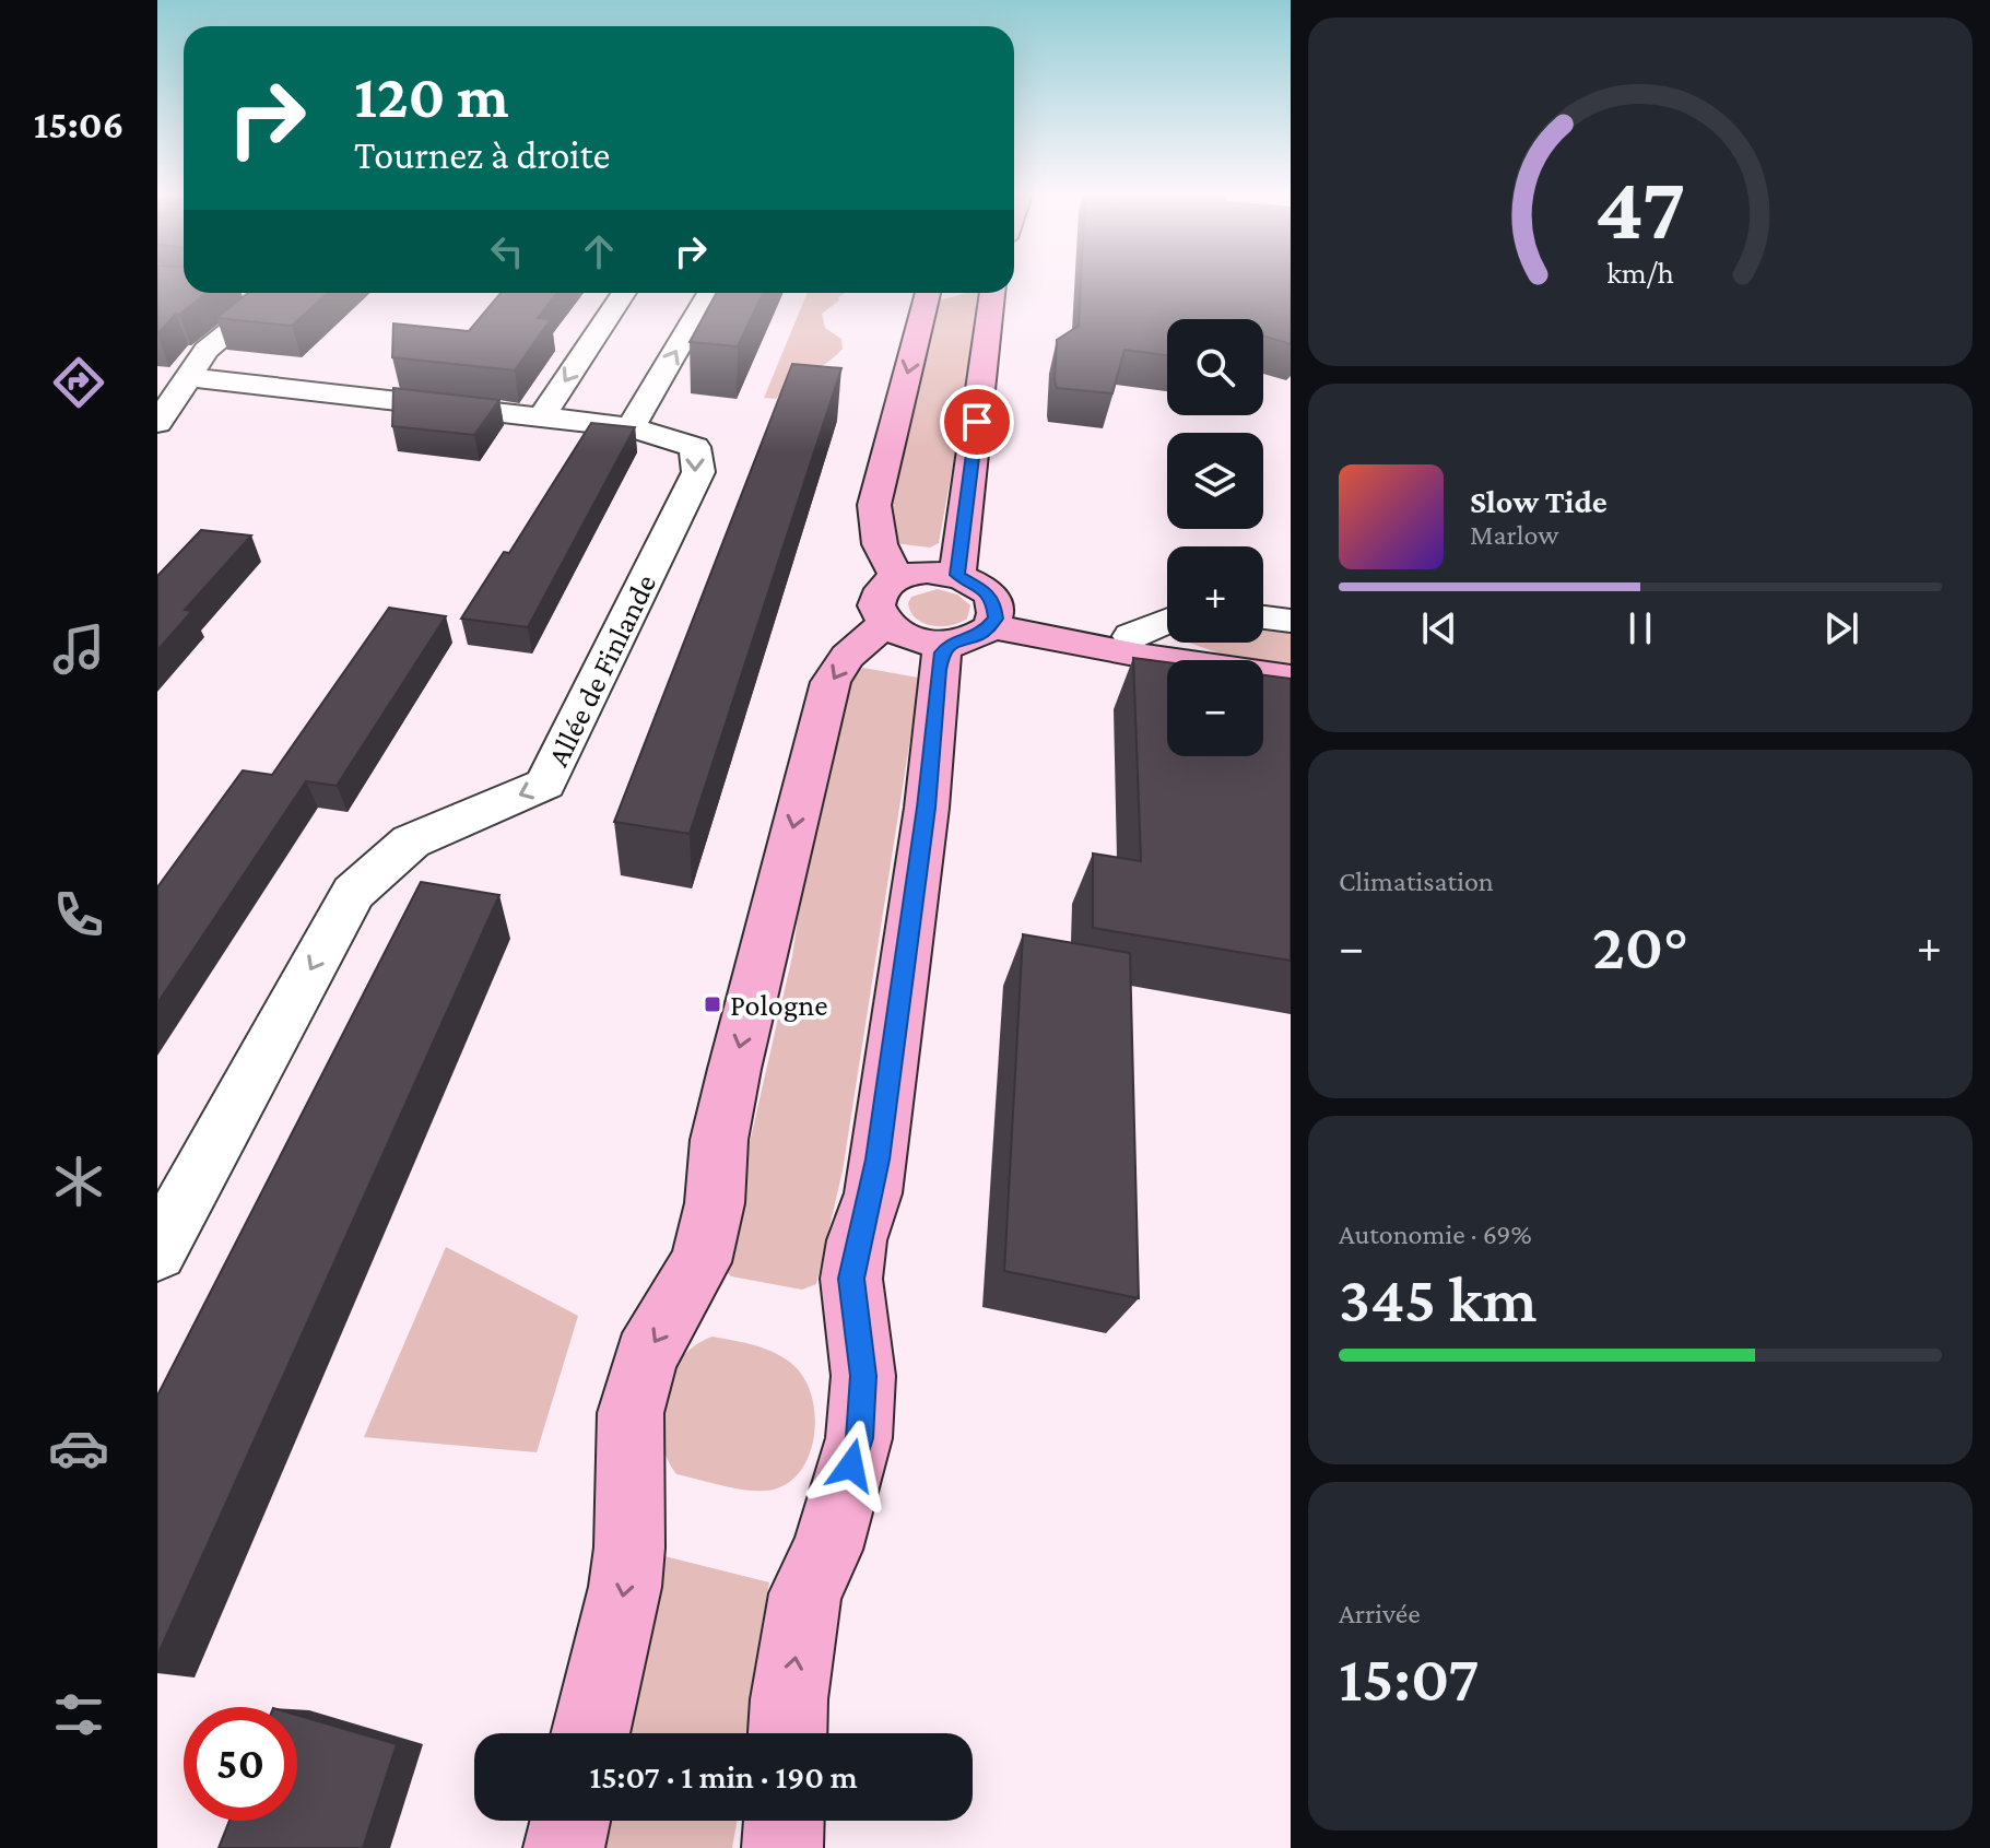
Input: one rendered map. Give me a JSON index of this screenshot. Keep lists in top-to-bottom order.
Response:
{
  "streets": {
    "street": ["Allée de Finlande"]
  },
  "one_way": ["Allée de Finlande"],
  "places": {
    "transit": ["Pologne"]
  },
  "page": {
    "tabs": "15:06",
    "turn": ["120 m", "Tournez à droite"],
    "map_buttons": ["+", "−"],
    "song": ["Slow Tide", "Marlow"],
    "tile": [
      "Climatisation",
      ["Autonomie · 69%", "345 km"],
      ["Arrivée", "15:07"]
    ],
    "heat": ["−", "20°", "+"],
    "limit": "50",
    "trip": "15:07 · 1 min · 190 m",
    "gauge": ["47", "km/h"]
  }
}
